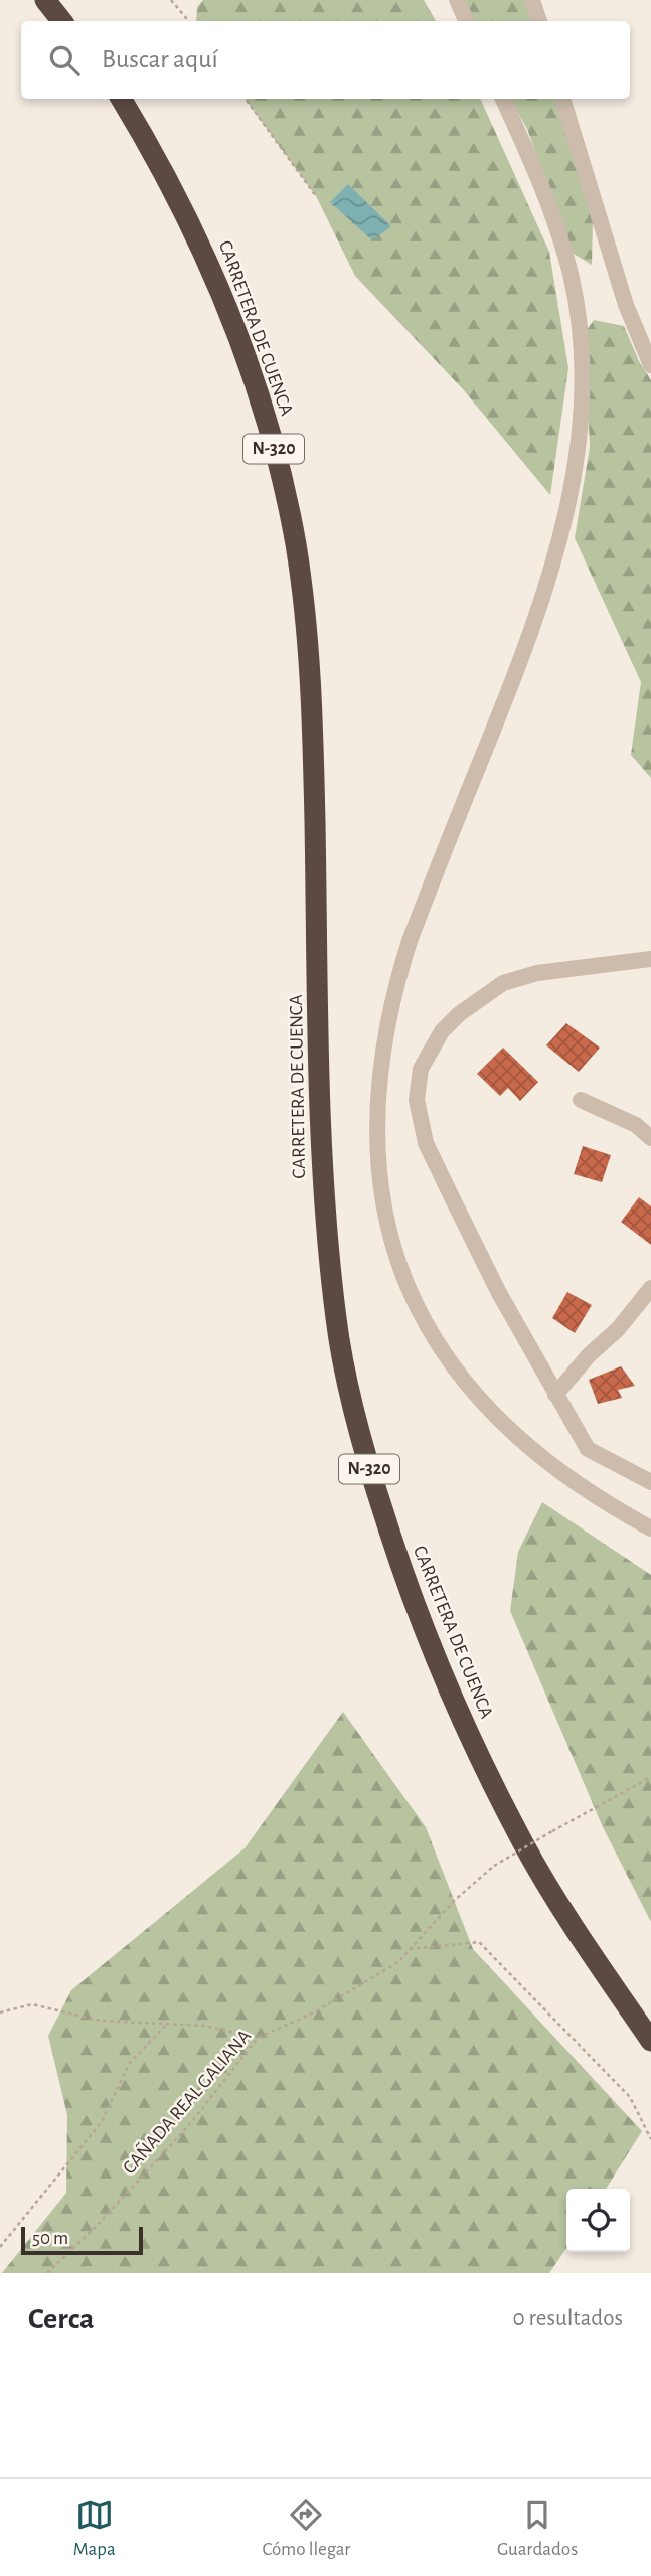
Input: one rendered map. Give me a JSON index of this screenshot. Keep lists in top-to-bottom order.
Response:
{
  "streets": {
    "highway": ["CARRETERA DE CUENCA", "N-320"],
    "path": ["CAÑADA REAL GALIANA"]
  },
  "scale_bar": "50 m",
  "page": {
    "search": "Buscar aquí",
    "scale": "50 m",
    "heading": ["Cerca", "0 resultados"],
    "nav": ["Mapa", "Cómo llegar", "Guardados"]
  }
}
